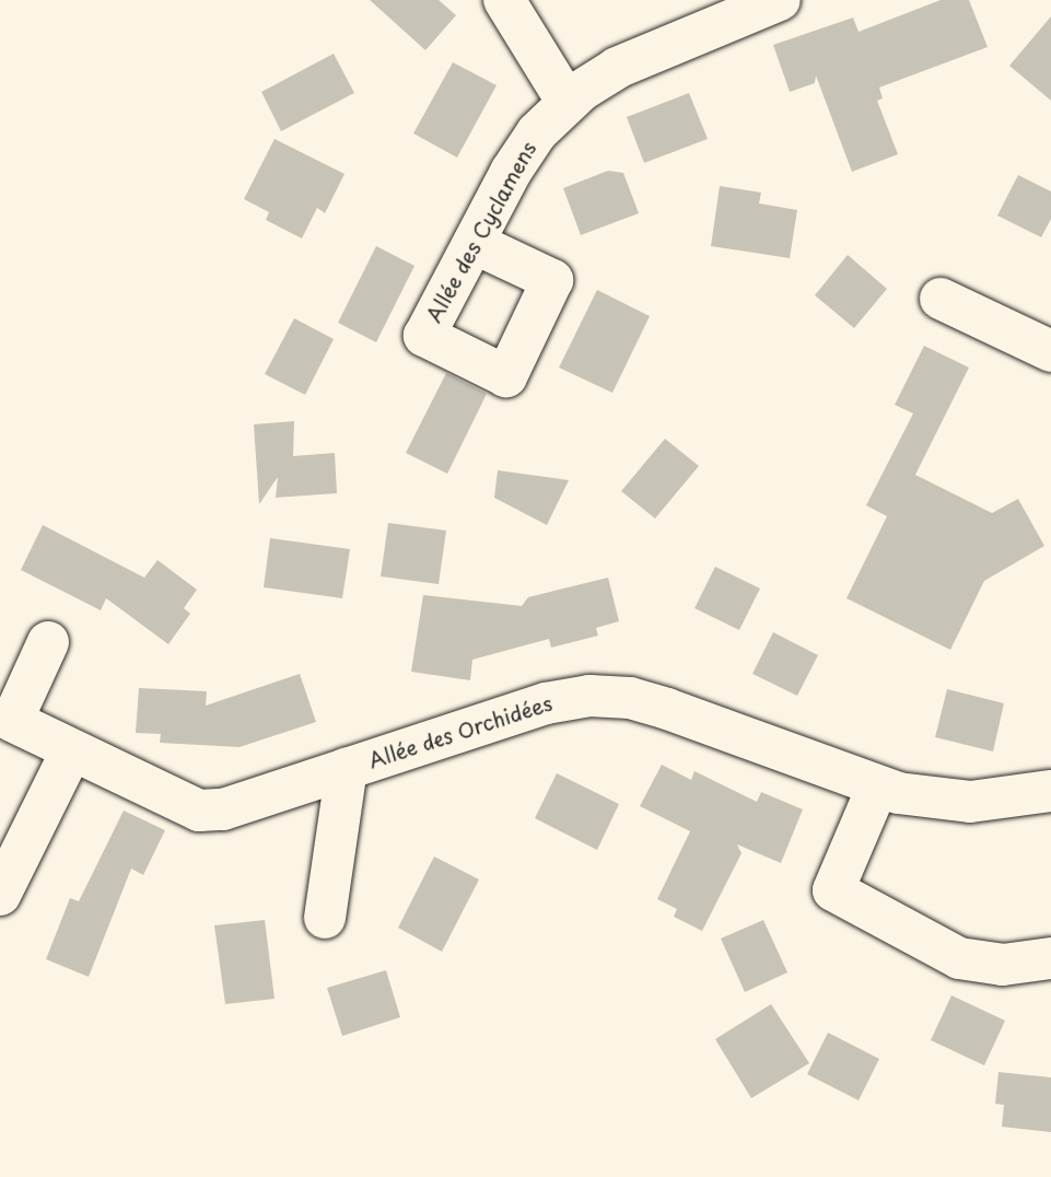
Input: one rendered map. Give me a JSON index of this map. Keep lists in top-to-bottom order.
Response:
{
  "streets": {
    "street": ["Allée des Cyclamens", "Allée des Orchidées"]
  }
}
